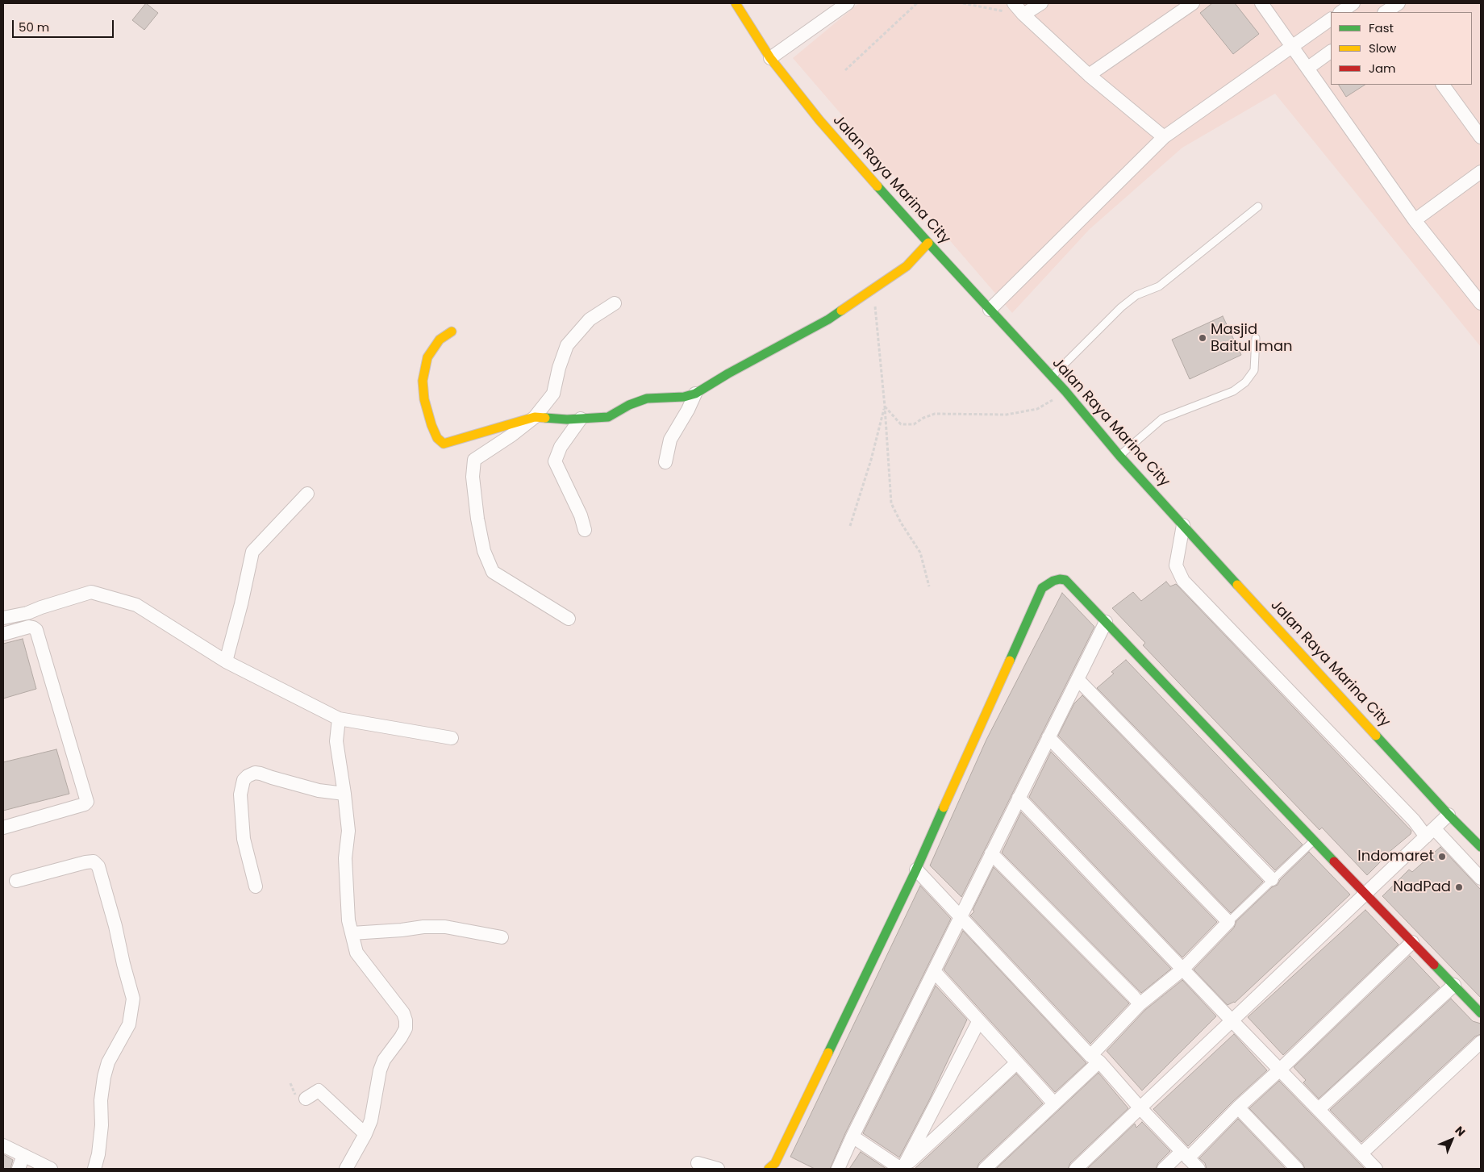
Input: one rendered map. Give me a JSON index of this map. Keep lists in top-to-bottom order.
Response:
{
  "streets": {
    "street": ["Jalan Raya Marina City"]
  },
  "places": ["Masjid Baitul Iman", "Indomaret", "NadPad"],
  "legend": ["Fast", "Slow", "Jam"],
  "scale_bar": "50 m",
  "north": "top right"
}
